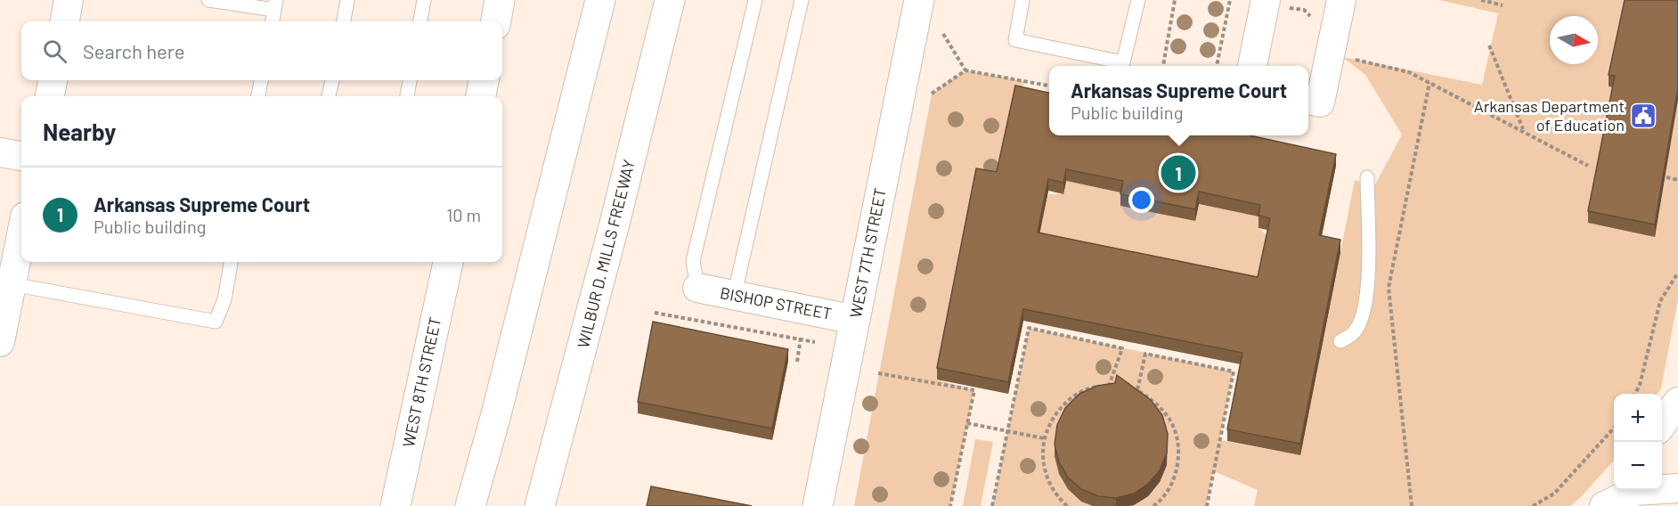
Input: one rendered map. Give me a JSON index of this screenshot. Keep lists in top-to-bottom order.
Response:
{
  "streets": {
    "main road": ["WEST 7TH STREET", "WILBUR D. MILLS FREEWAY", "WEST 8TH STREET"],
    "street": ["BISHOP STREET"]
  },
  "crossings": [
    ["WEST 7TH STREET", "BISHOP STREET"]
  ],
  "places": {
    "public building": ["Arkansas Department of Education"]
  },
  "north": "right",
  "page": {
    "search": "Search here",
    "popup": ["Arkansas Supreme Court", "Public building"],
    "heading": "Nearby",
    "pins": "1",
    "list": [
      {
        "mark": "1",
        "name": "Arkansas Supreme Court",
        "note": "Public building",
        "value": "10 m"
      }
    ],
    "map_buttons": ["+", "−"]
  }
}
